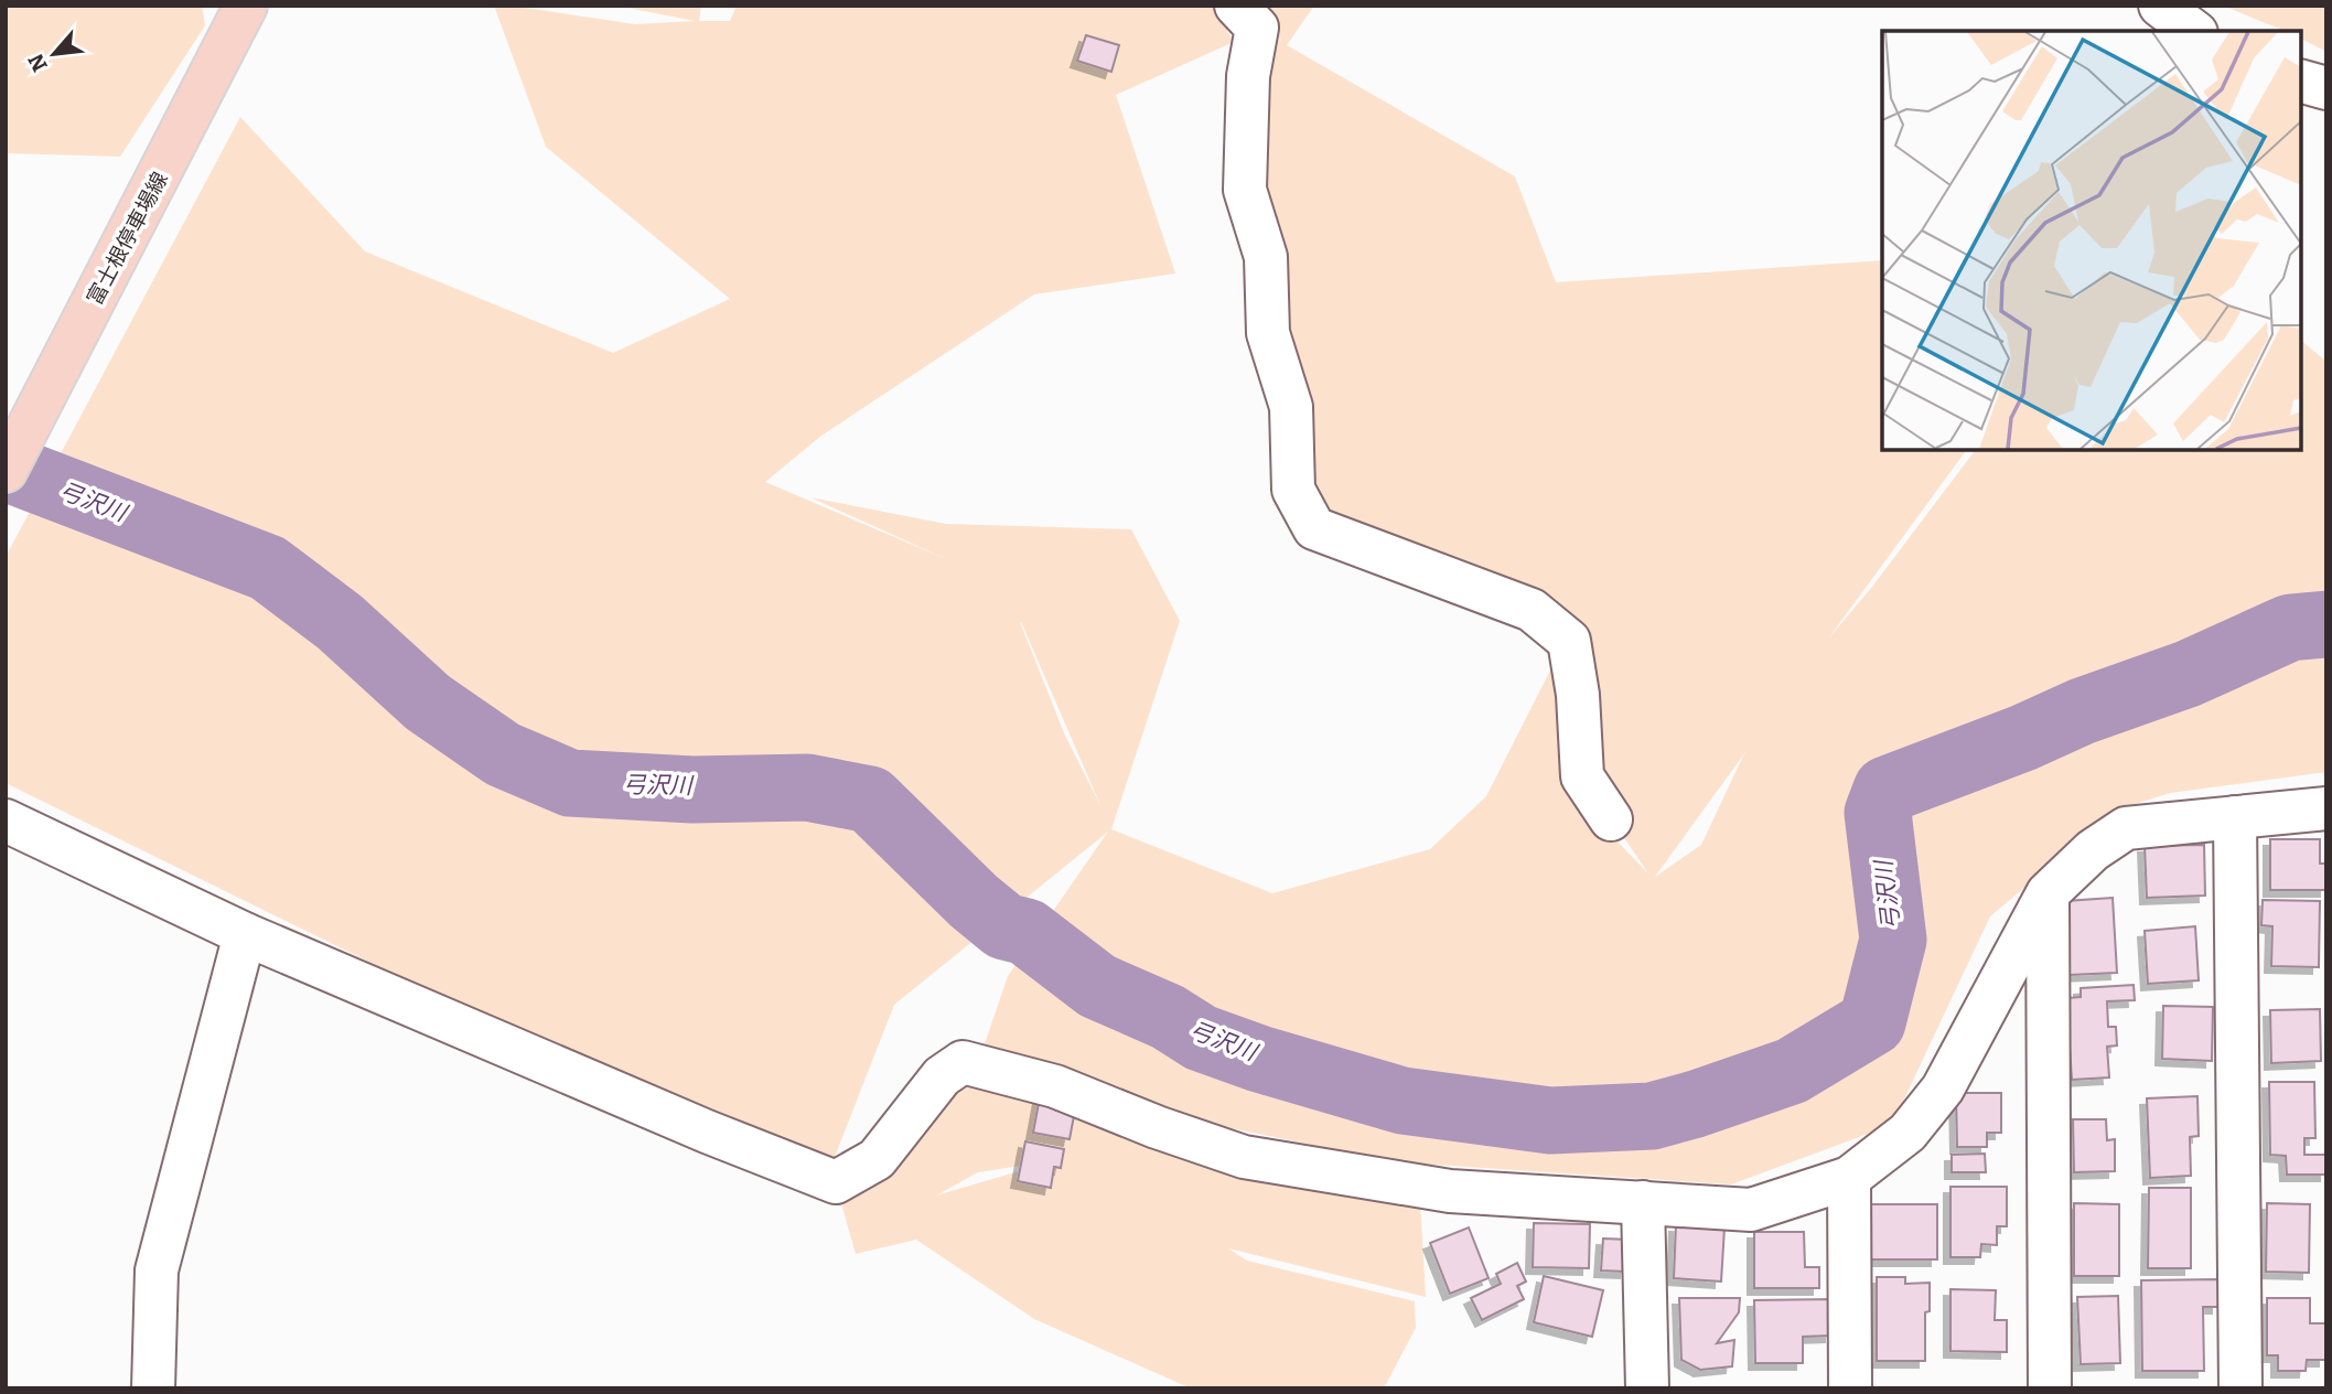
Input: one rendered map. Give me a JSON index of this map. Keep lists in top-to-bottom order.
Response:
{
  "streets": {
    "main road": ["富士根停車場線"]
  },
  "water": ["弓沢川"],
  "north": "bottom left"
}
